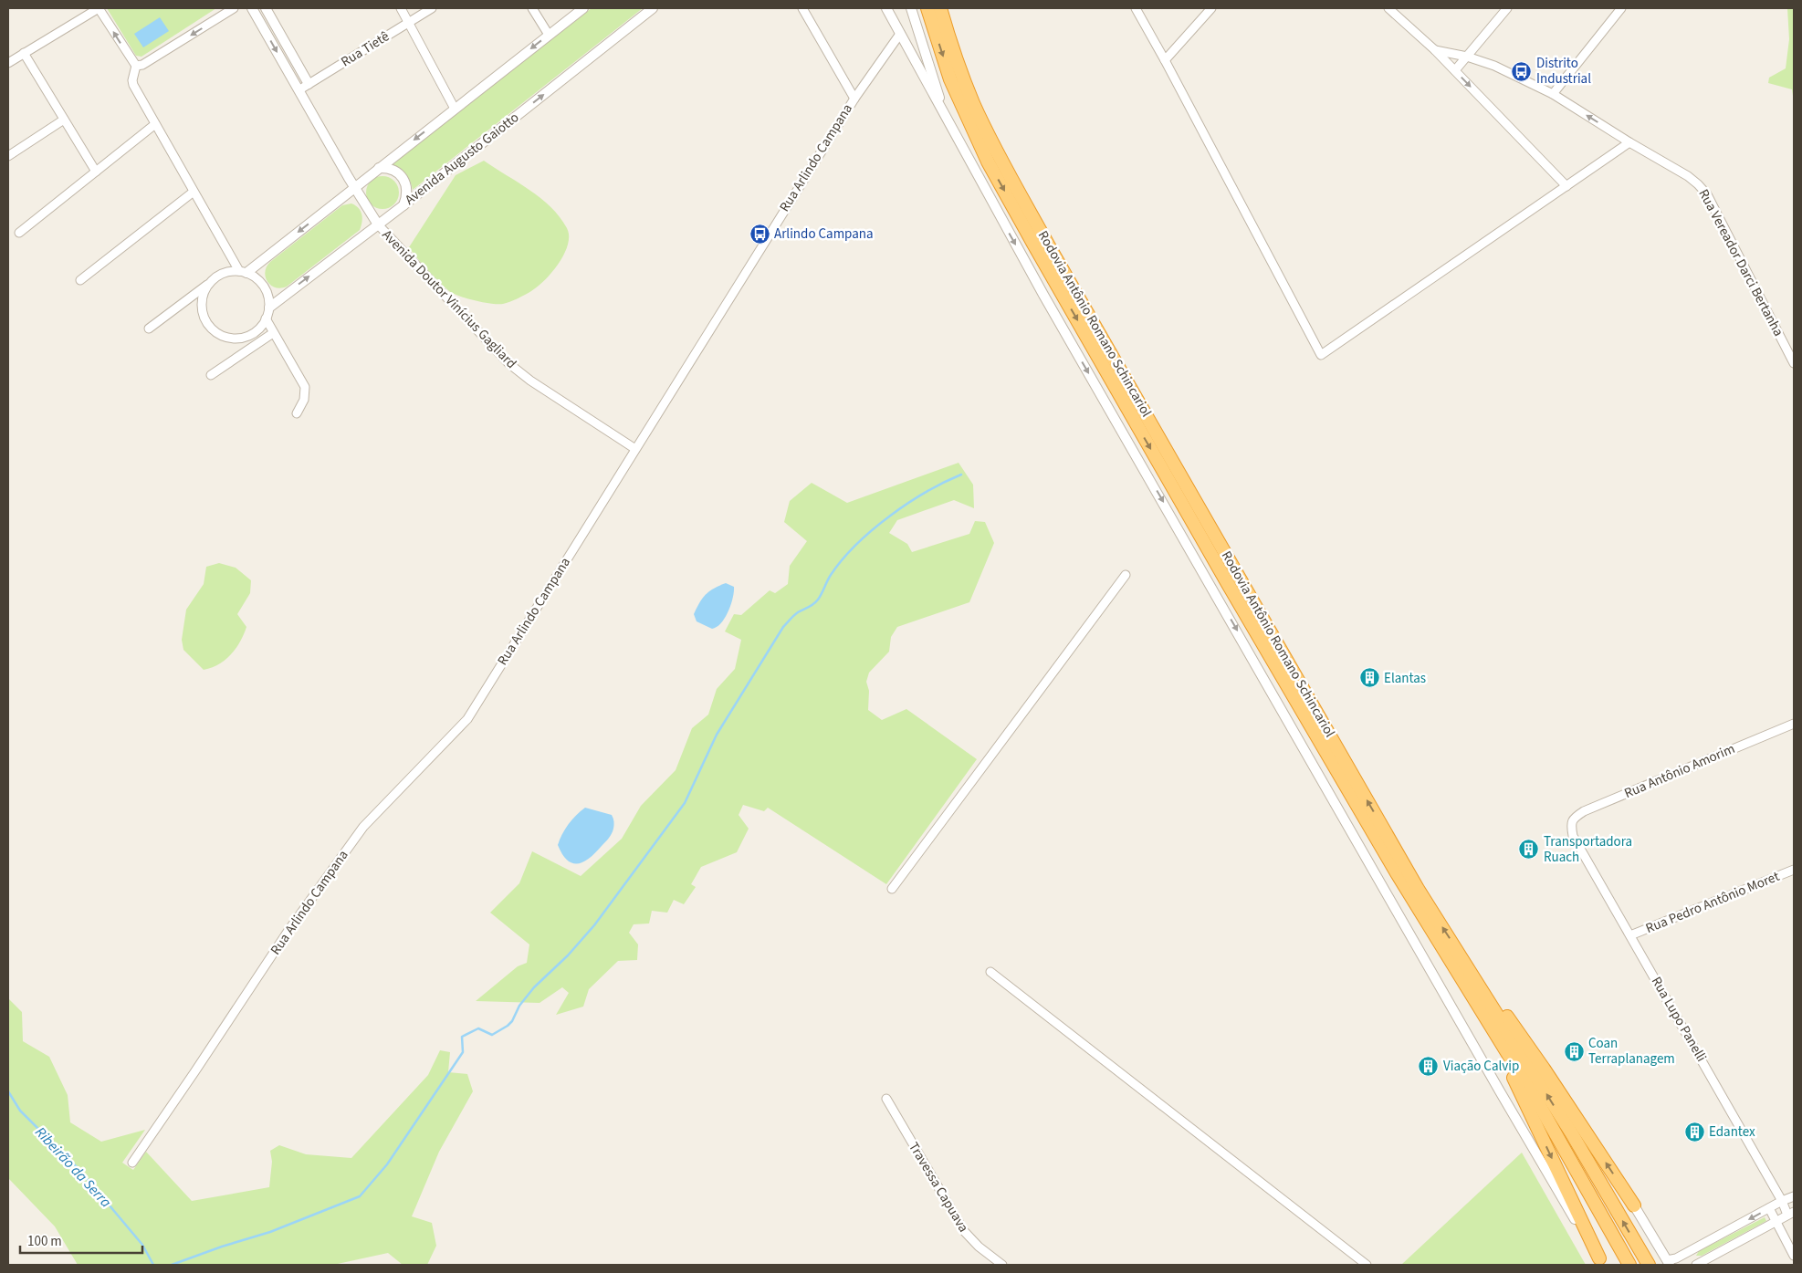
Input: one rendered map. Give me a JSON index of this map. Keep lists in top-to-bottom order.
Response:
{
  "streets": {
    "highway": ["Rodovia Antônio Romano Schincariol"],
    "street": [
      "Rua Tietê",
      "Rua Arlindo Campana",
      "Avenida Augusto Gaiotto",
      "Rua Vereador Darci Bertanha",
      "Avenida Doutor Vinícius Gagliard",
      "Rua Antônio Amorim",
      "Rua Pedro Antônio Moret",
      "Rua Lupo Panelli",
      "Travessa Capuava"
    ]
  },
  "crossings": [
    ["Rua Tietê", "Avenida Doutor Vinícius Gagliard"],
    ["Rua Arlindo Campana", "Avenida Doutor Vinícius Gagliard"],
    ["Avenida Augusto Gaiotto", "Avenida Doutor Vinícius Gagliard"],
    ["Rua Antônio Amorim", "Rua Lupo Panelli"],
    ["Rua Pedro Antônio Moret", "Rua Lupo Panelli"]
  ],
  "water": ["Ribeirão da Serra"],
  "places": {
    "bus stop": ["Distrito Industrial", "Arlindo Campana"],
    "building": [
      "Elantas",
      "Transportadora Ruach",
      "Coan Terraplanagem",
      "Viação Calvip",
      "Edantex"
    ]
  },
  "scale_bar": "100 m"
}
